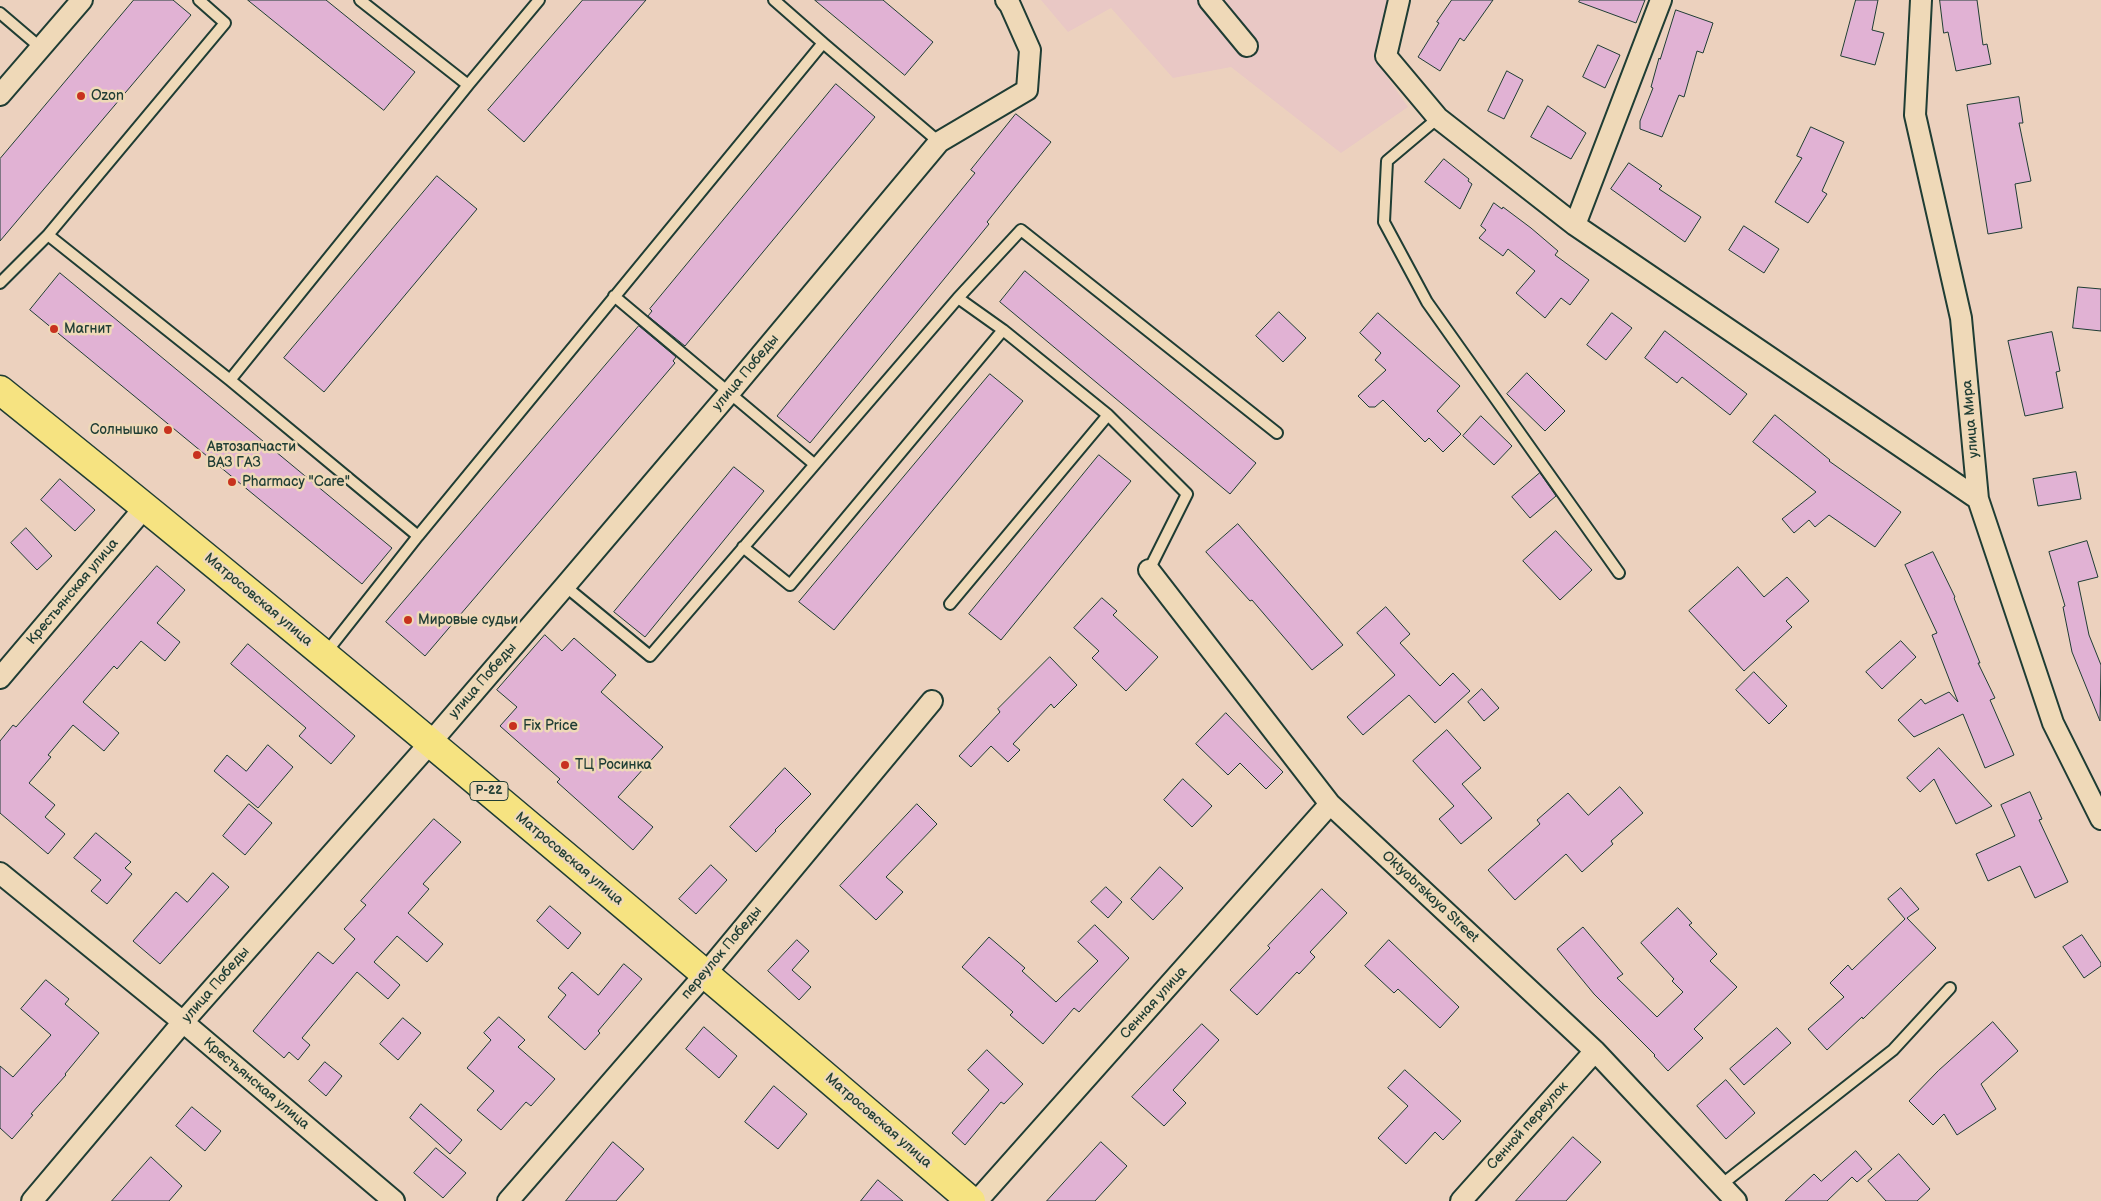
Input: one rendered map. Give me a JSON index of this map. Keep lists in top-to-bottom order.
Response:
{
  "streets": {
    "highway": ["Матросовская улица", "Р-22"],
    "street": [
      "улица Победы",
      "улица Мира",
      "Крестьянская улица",
      "Oktyabrskaya Street",
      "переулок Победы",
      "Сенная улица",
      "Сенной переулок"
    ]
  },
  "crossings": [
    ["улица Победы", "Крестьянская улица"],
    ["улица Победы", "Матросовская улица"],
    ["Крестьянская улица", "Матросовская улица"],
    ["Матросовская улица", "переулок Победы"],
    ["Oktyabrskaya Street", "Сенная улица"],
    ["Oktyabrskaya Street", "Сенной переулок"]
  ],
  "places": [
    "Ozon",
    "Магнит",
    "Солнышко",
    "Автозапчасти ВАЗ ГАЗ",
    "Pharmacy \"Care\"",
    "Мировые судьи",
    "Fix Price",
    "ТЦ Росинка"
  ]
}
